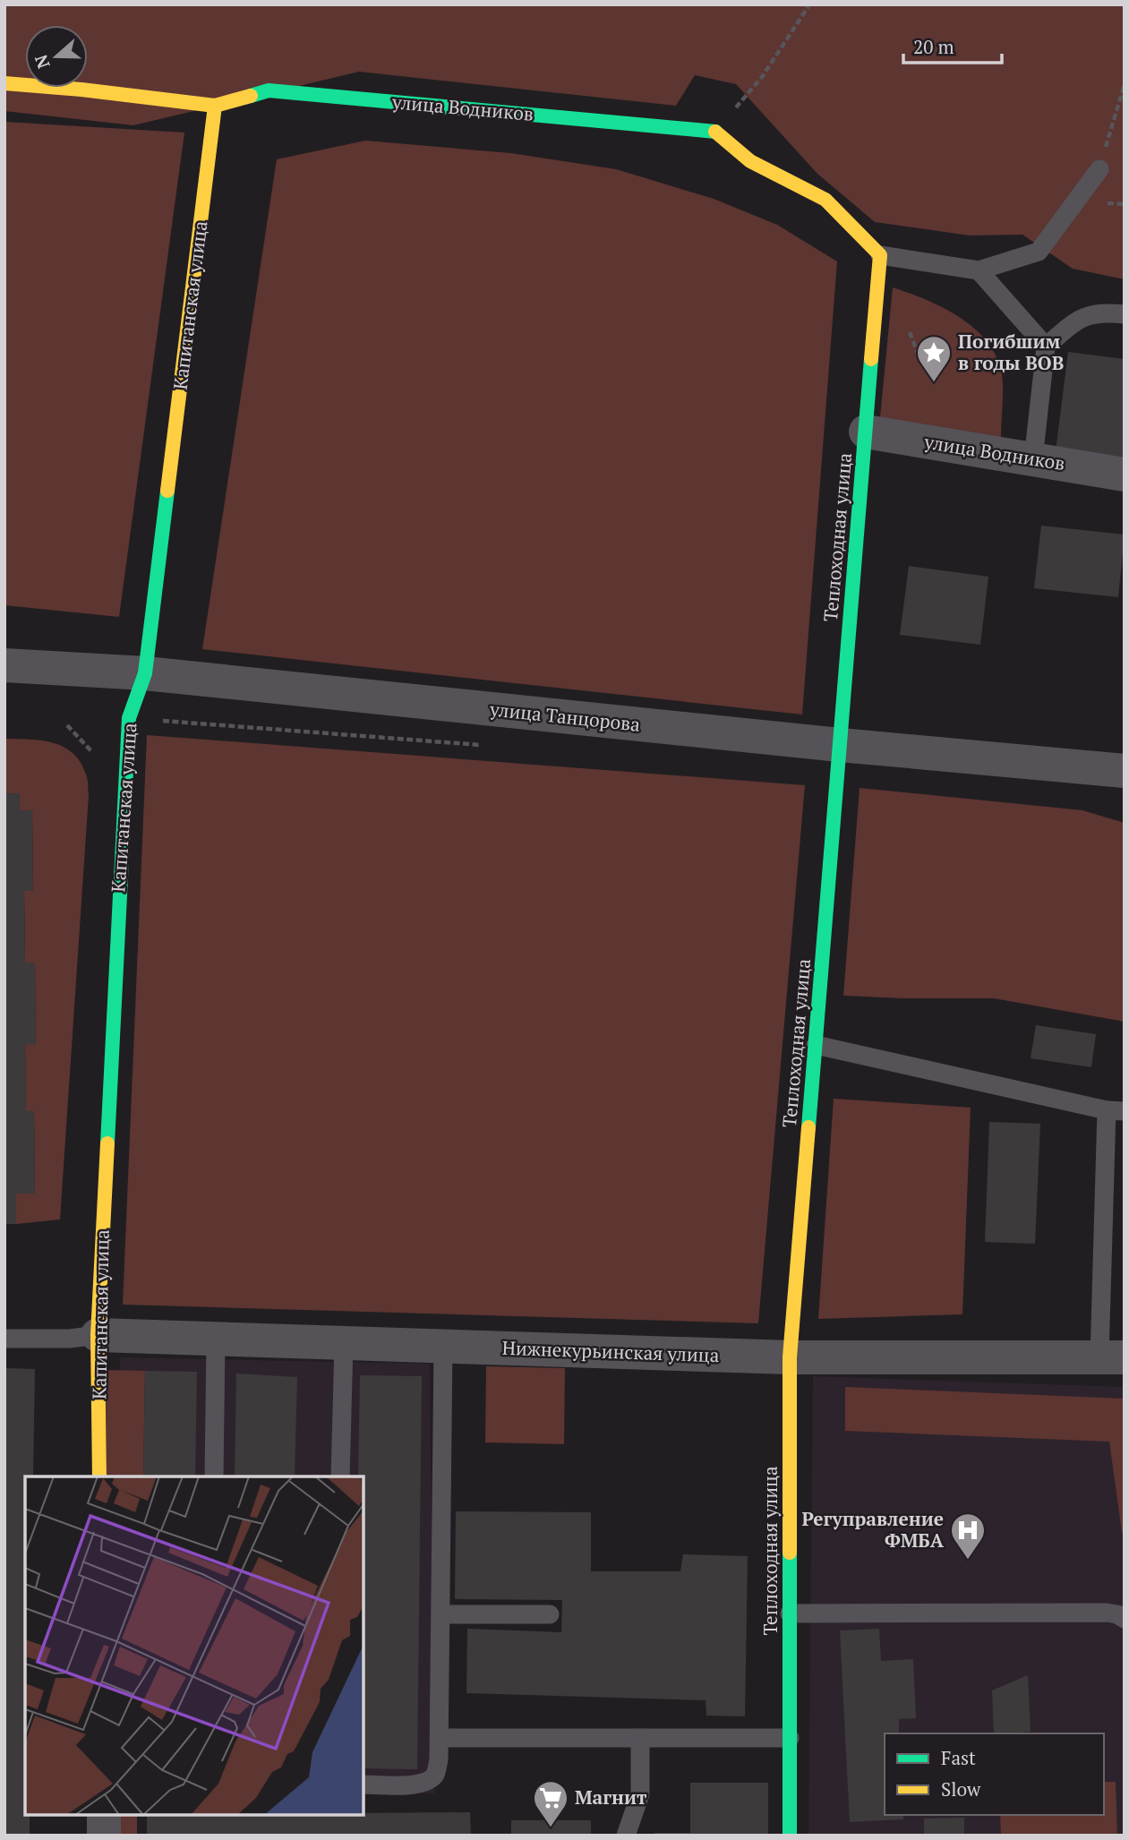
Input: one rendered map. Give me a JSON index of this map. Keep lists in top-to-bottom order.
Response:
{
  "streets": {
    "street": [
      "улица Водников",
      "Капитанская улица",
      "Теплоходная улица",
      "улица Танцорова",
      "Нижнекурьинская улица"
    ]
  },
  "crossings": [
    ["улица Водников", "Капитанская улица"],
    ["улица Водников", "Теплоходная улица"],
    ["Капитанская улица", "улица Танцорова"],
    ["Капитанская улица", "Нижнекурьинская улица"],
    ["Теплоходная улица", "улица Танцорова"],
    ["Теплоходная улица", "Нижнекурьинская улица"]
  ],
  "places": {
    "place": ["Погибшим в годы ВОВ"],
    "hospital": ["Регуправление ФМБА"],
    "supermarket": ["Магнит"]
  },
  "legend": ["Fast", "Slow"],
  "scale_bar": "20 m",
  "north": "left"
}
